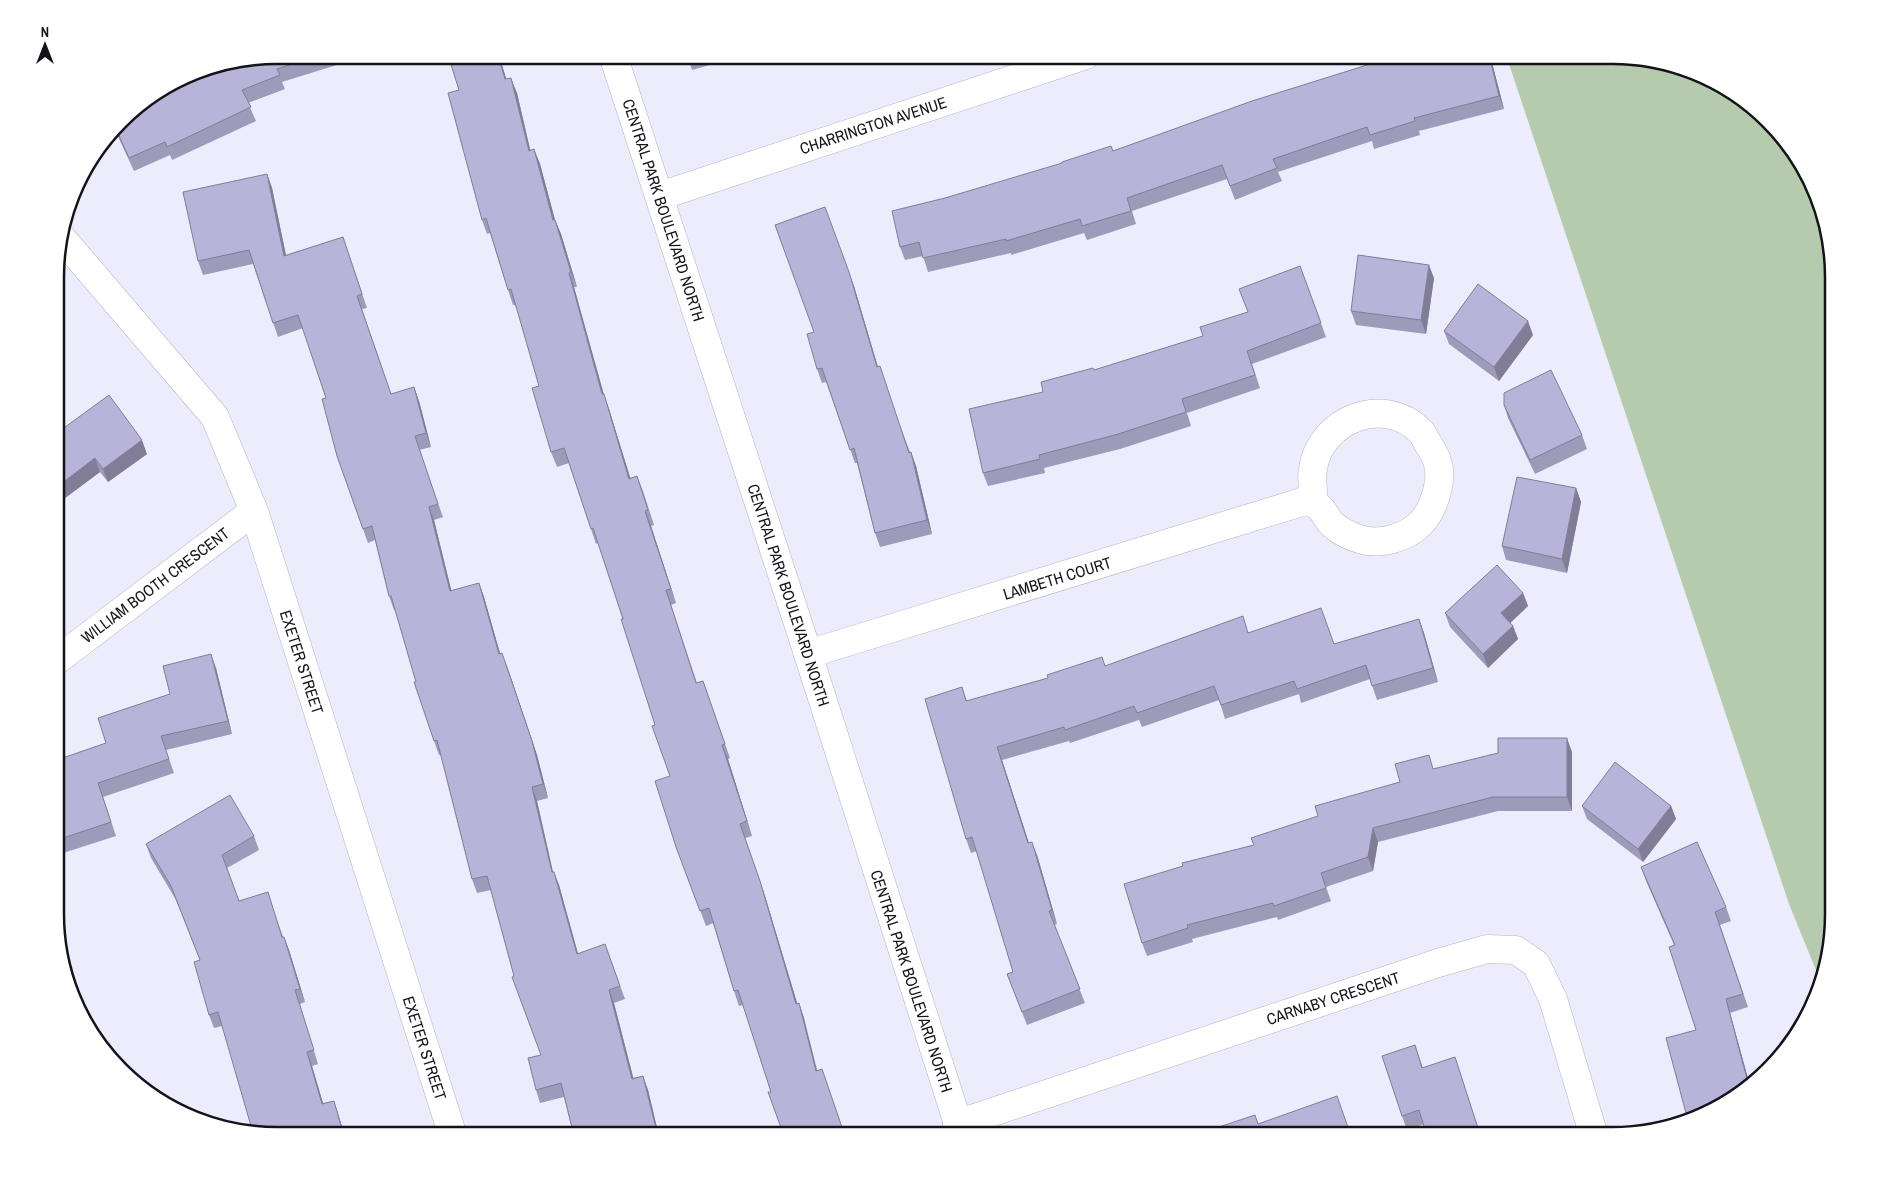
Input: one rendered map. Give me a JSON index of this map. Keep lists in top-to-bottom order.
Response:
{
  "streets": {
    "street": [
      "CHARRINGTON AVENUE",
      "CENTRAL PARK BOULEVARD NORTH",
      "LAMBETH COURT",
      "WILLIAM BOOTH CRESCENT",
      "EXETER STREET",
      "CARNABY CRESCENT"
    ]
  },
  "crossings": [
    ["CHARRINGTON AVENUE", "CENTRAL PARK BOULEVARD NORTH"],
    ["CENTRAL PARK BOULEVARD NORTH", "LAMBETH COURT"],
    ["WILLIAM BOOTH CRESCENT", "EXETER STREET"]
  ],
  "north": "top"
}
